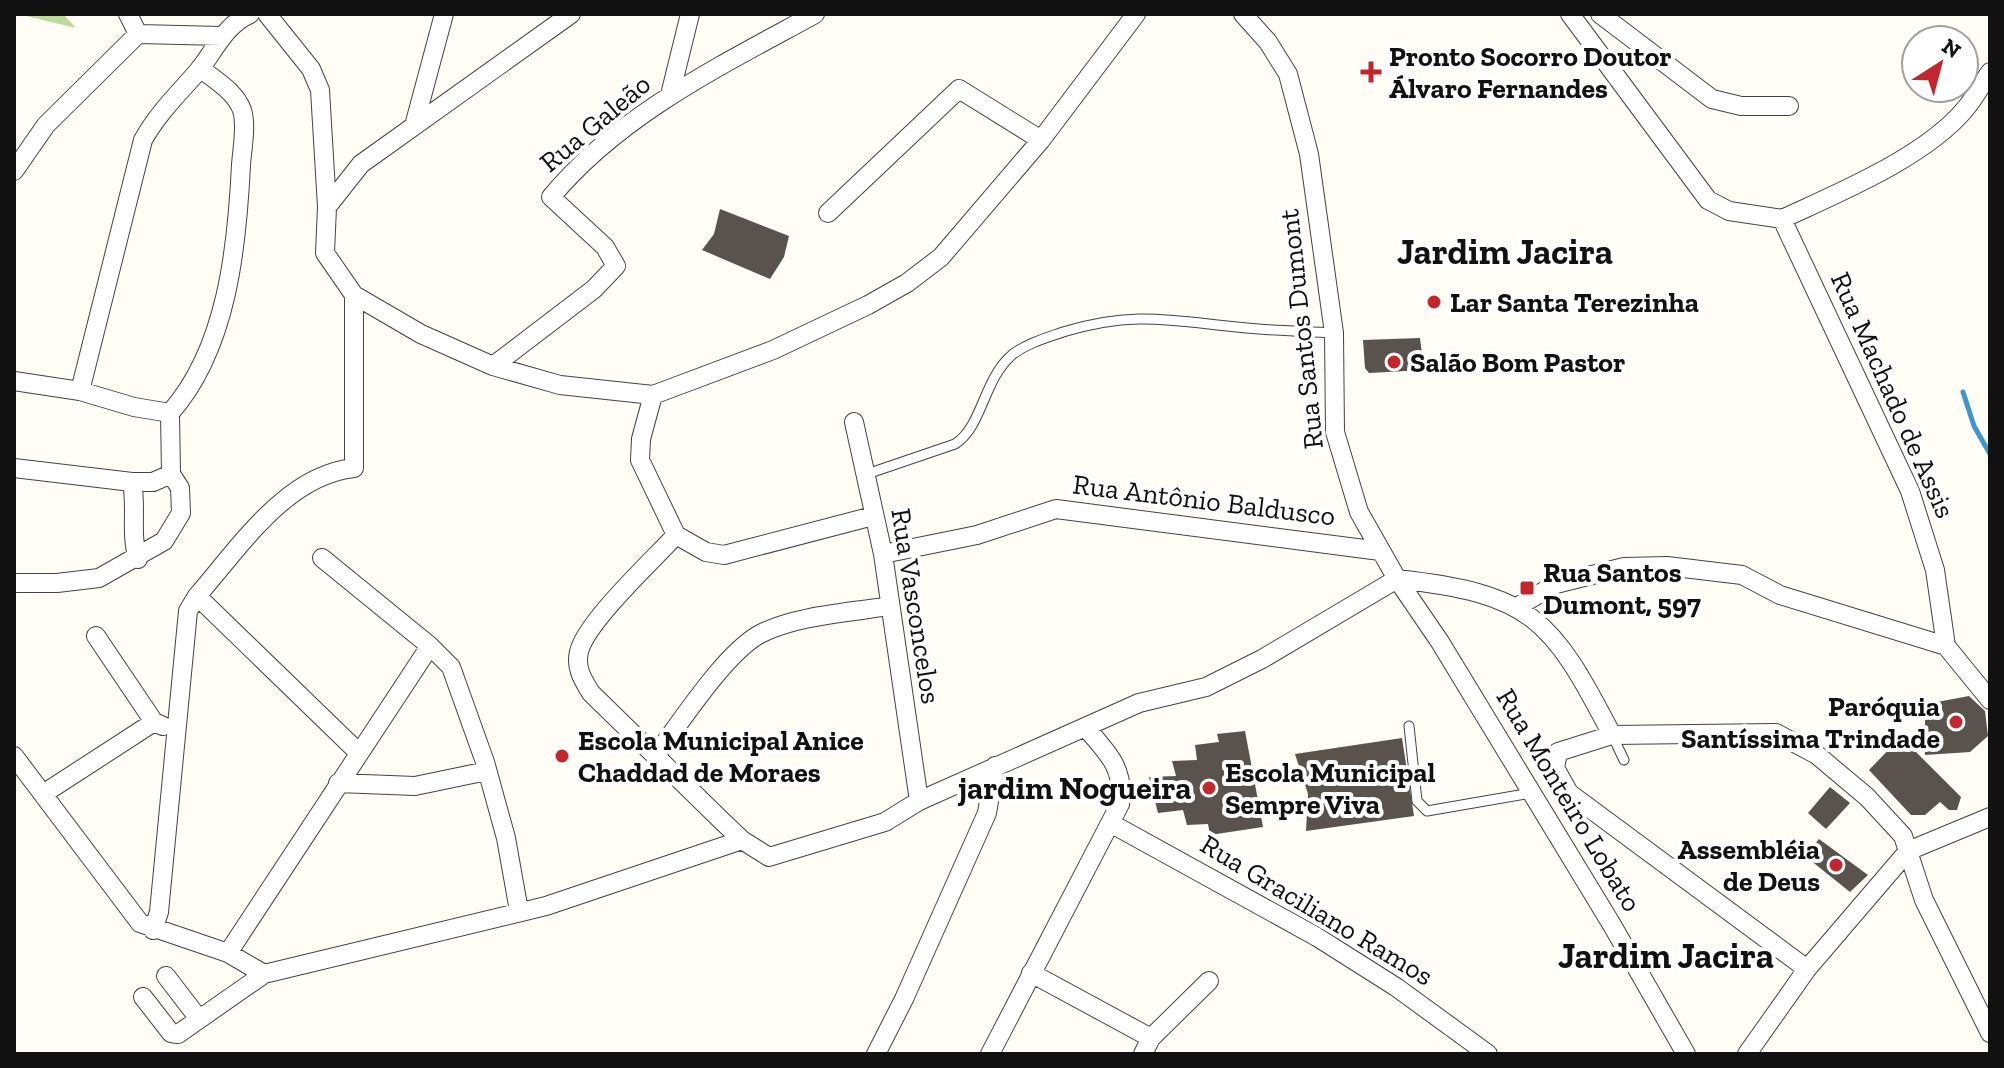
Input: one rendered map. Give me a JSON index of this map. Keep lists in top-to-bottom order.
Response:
{
  "streets": {
    "street": [
      "Rua Galeão",
      "Rua Santos Dumont",
      "Rua Machado de Assis",
      "Rua Antônio Baldusco",
      "Rua Vasconcelos",
      "Rua Monteiro Lobato",
      "Rua Graciliano Ramos"
    ]
  },
  "crossings": [
    ["Rua Santos Dumont", "Rua Antônio Baldusco"],
    ["Rua Santos Dumont", "Rua Monteiro Lobato"],
    ["Rua Antônio Baldusco", "Rua Vasconcelos"]
  ],
  "districts": ["Jardim Jacira", "jardim Nogueira", "Jardim Jacira"],
  "places": {
    "health": ["Pronto Socorro Doutor Álvaro Fernandes"],
    "other": [
      "Lar Santa Terezinha",
      "Salão Bom Pastor",
      "Paróquia Santíssima Trindade",
      "Escola Municipal Anice Chaddad de Moraes",
      "Escola Municipal Sempre Viva",
      "Assembléia de Deus"
    ],
    "transit": ["Rua Santos Dumont, 597"]
  },
  "north": "top right"
}
